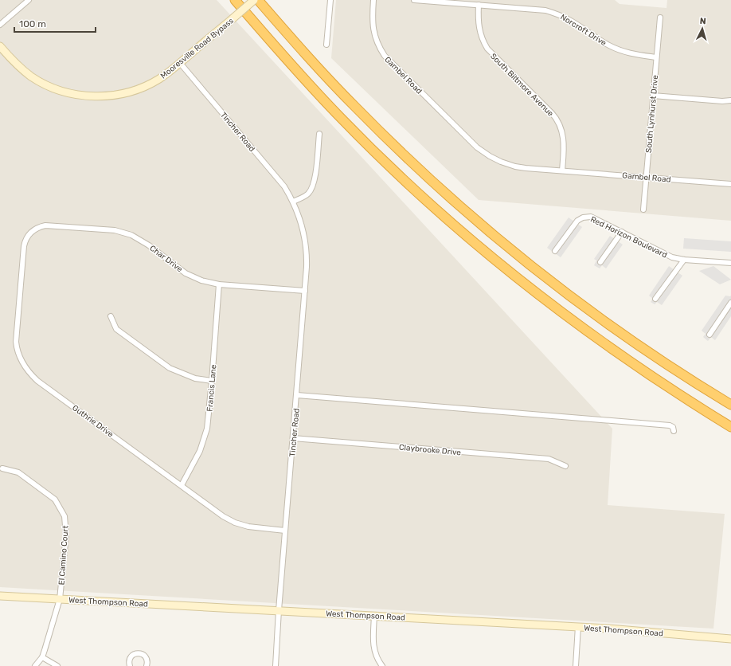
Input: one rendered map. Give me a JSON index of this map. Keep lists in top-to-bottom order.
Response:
{
  "streets": {
    "main road": ["Mooresville Road Bypass", "West Thompson Road"],
    "street": [
      "Norcroft Drive",
      "Gambel Road",
      "South Biltmore Avenue",
      "South Lynhurst Drive",
      "Tincher Road",
      "Red Horizon Boulevard",
      "Char Drive",
      "Francis Lane",
      "Guthrie Drive",
      "Claybrooke Drive",
      "El Camino Court"
    ]
  },
  "crossings": [
    ["Norcroft Drive", "South Biltmore Avenue"],
    ["Norcroft Drive", "South Lynhurst Drive"],
    ["Mooresville Road Bypass", "Tincher Road"],
    ["Gambel Road", "South Biltmore Avenue"],
    ["Gambel Road", "South Lynhurst Drive"],
    ["Tincher Road", "Char Drive"],
    ["Tincher Road", "Guthrie Drive"],
    ["Tincher Road", "Claybrooke Drive"],
    ["Tincher Road", "West Thompson Road"],
    ["Char Drive", "Francis Lane"],
    ["Char Drive", "Guthrie Drive"],
    ["Francis Lane", "Guthrie Drive"],
    ["El Camino Court", "West Thompson Road"]
  ],
  "scale_bar": "100 m",
  "north": "top"
}
